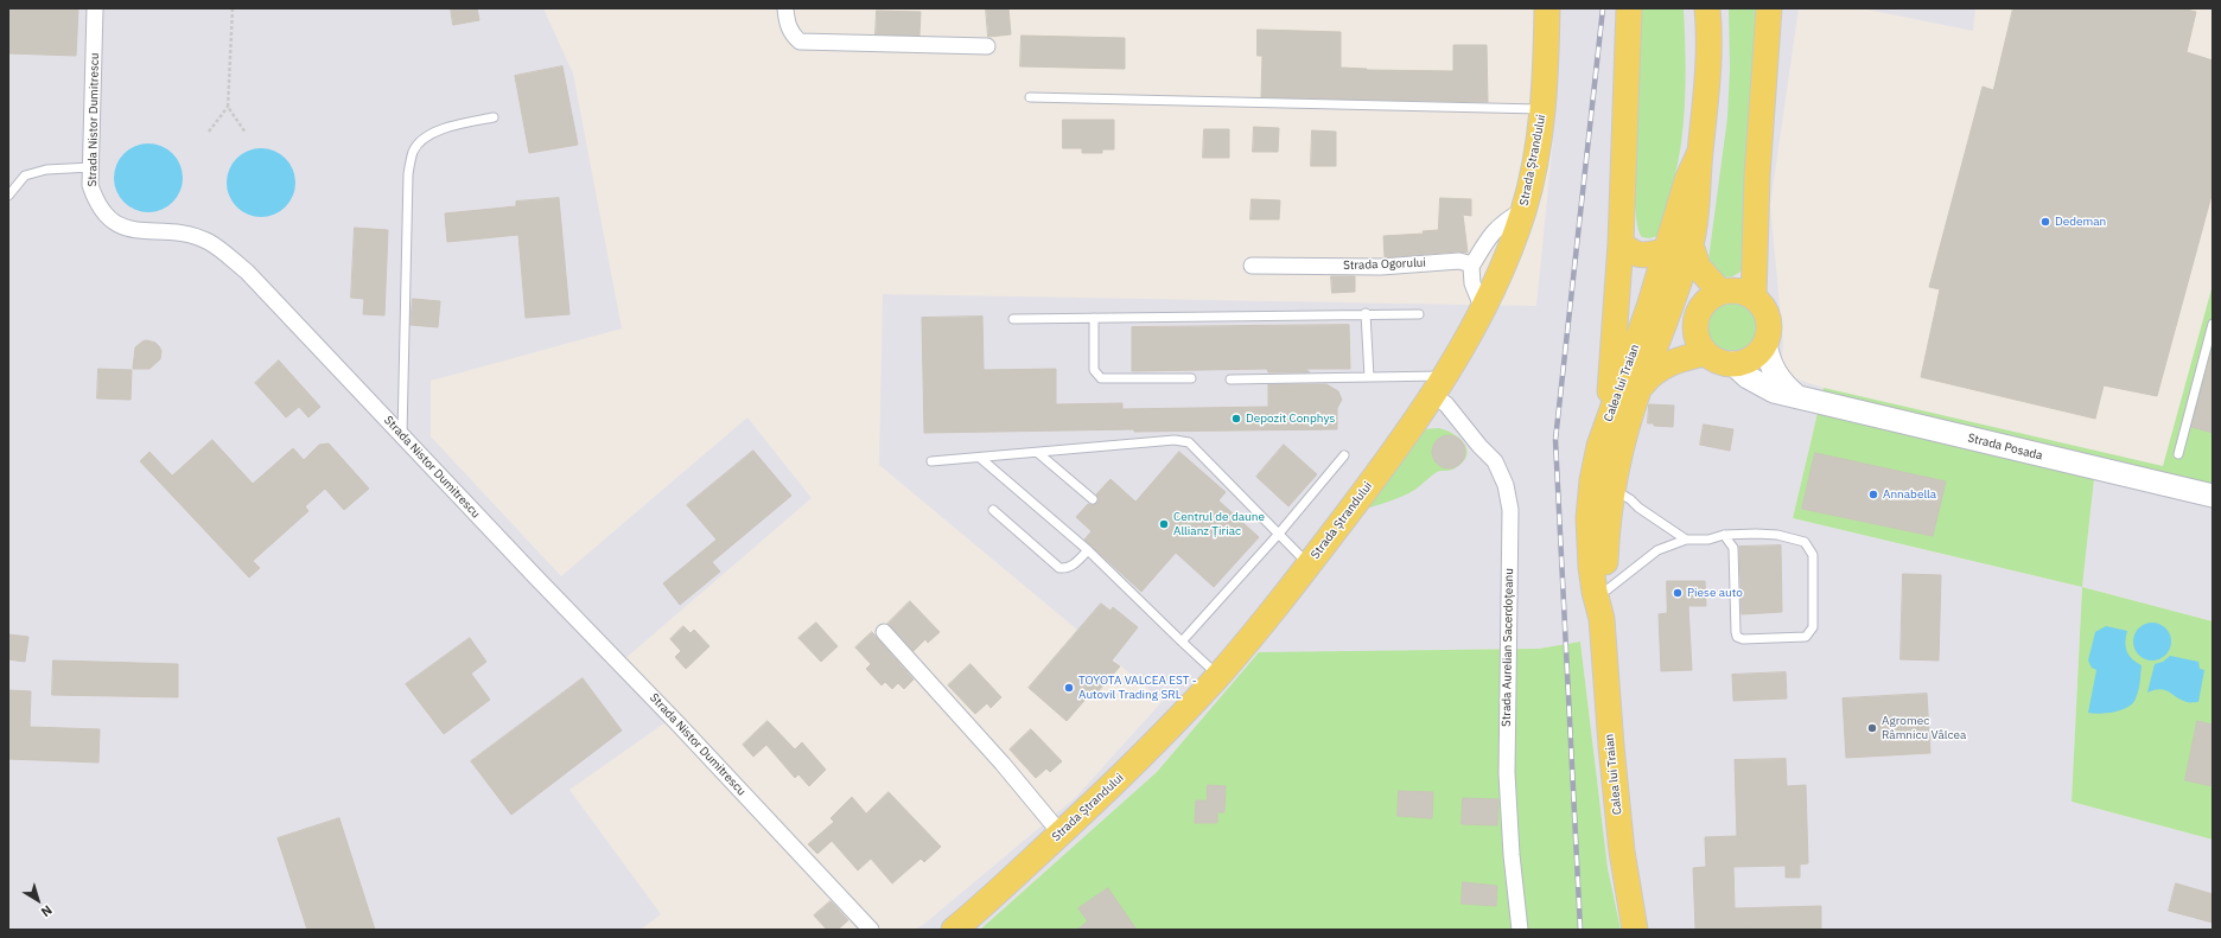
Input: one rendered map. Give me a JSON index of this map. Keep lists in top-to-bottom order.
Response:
{
  "streets": {
    "main road": ["Strada Ștrandului", "Calea lui Traian"],
    "street": [
      "Strada Nistor Dumitrescu",
      "Strada Ogorului",
      "Strada Posada",
      "Strada Aurelian Sacerdoțeanu"
    ]
  },
  "crossings": [
    ["Strada Ștrandului", "Strada Aurelian Sacerdoțeanu"]
  ],
  "places": [
    "Dedeman",
    "Depozit Conphys",
    "Annabella",
    "Centrul de daune Allianz Țiriac",
    "Piese auto",
    "TOYOTA VALCEA EST - Autovil Trading SRL",
    "Agromec Râmnicu Vâlcea"
  ],
  "north": "bottom right"
}
